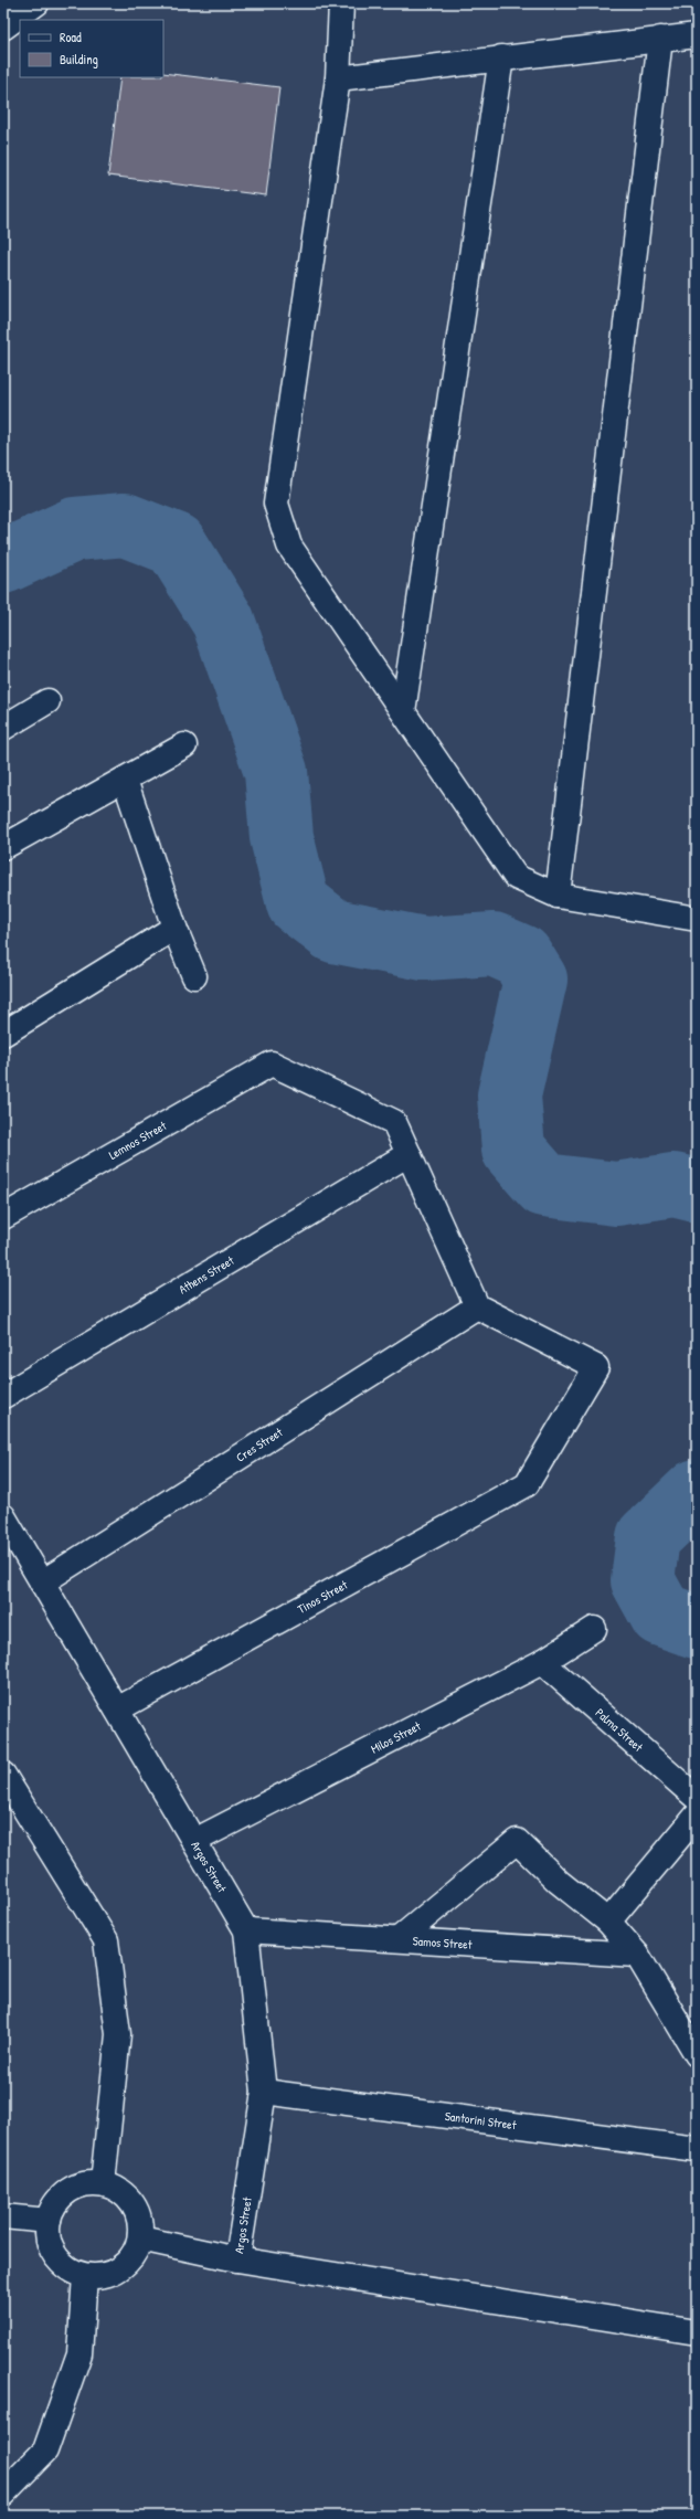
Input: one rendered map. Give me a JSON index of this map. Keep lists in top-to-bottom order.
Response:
{
  "streets": {
    "street": [
      "Lemnos Street",
      "Athens Street",
      "Cres Street",
      "Tinos Street",
      "Palma Street",
      "Milos Street",
      "Argos Street",
      "Samos Street",
      "Santorini Street"
    ]
  },
  "crossings": [
    ["Lemnos Street", "Athens Street"],
    ["Cres Street", "Tinos Street"],
    ["Cres Street", "Argos Street"],
    ["Tinos Street", "Argos Street"],
    ["Palma Street", "Milos Street"],
    ["Milos Street", "Argos Street"],
    ["Argos Street", "Samos Street"],
    ["Argos Street", "Santorini Street"]
  ],
  "legend": ["Road", "Building"]
}
